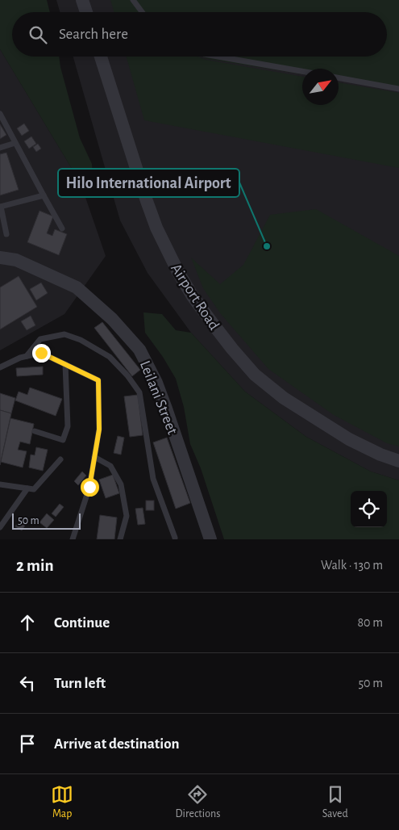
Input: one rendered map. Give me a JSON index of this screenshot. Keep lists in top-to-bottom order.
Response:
{
  "streets": {
    "street": ["Airport Road", "Leilani Street"]
  },
  "places": ["Hilo International Airport"],
  "scale_bar": "50 m",
  "north": "top right",
  "page": {
    "search": "Search here",
    "scale": "50 m",
    "heading": ["2 min", "Walk · 130 m"],
    "list": [
      ["Continue", "80 m"],
      ["Turn left", "50 m"],
      "Arrive at destination"
    ],
    "nav": ["Map", "Directions", "Saved"]
  }
}
